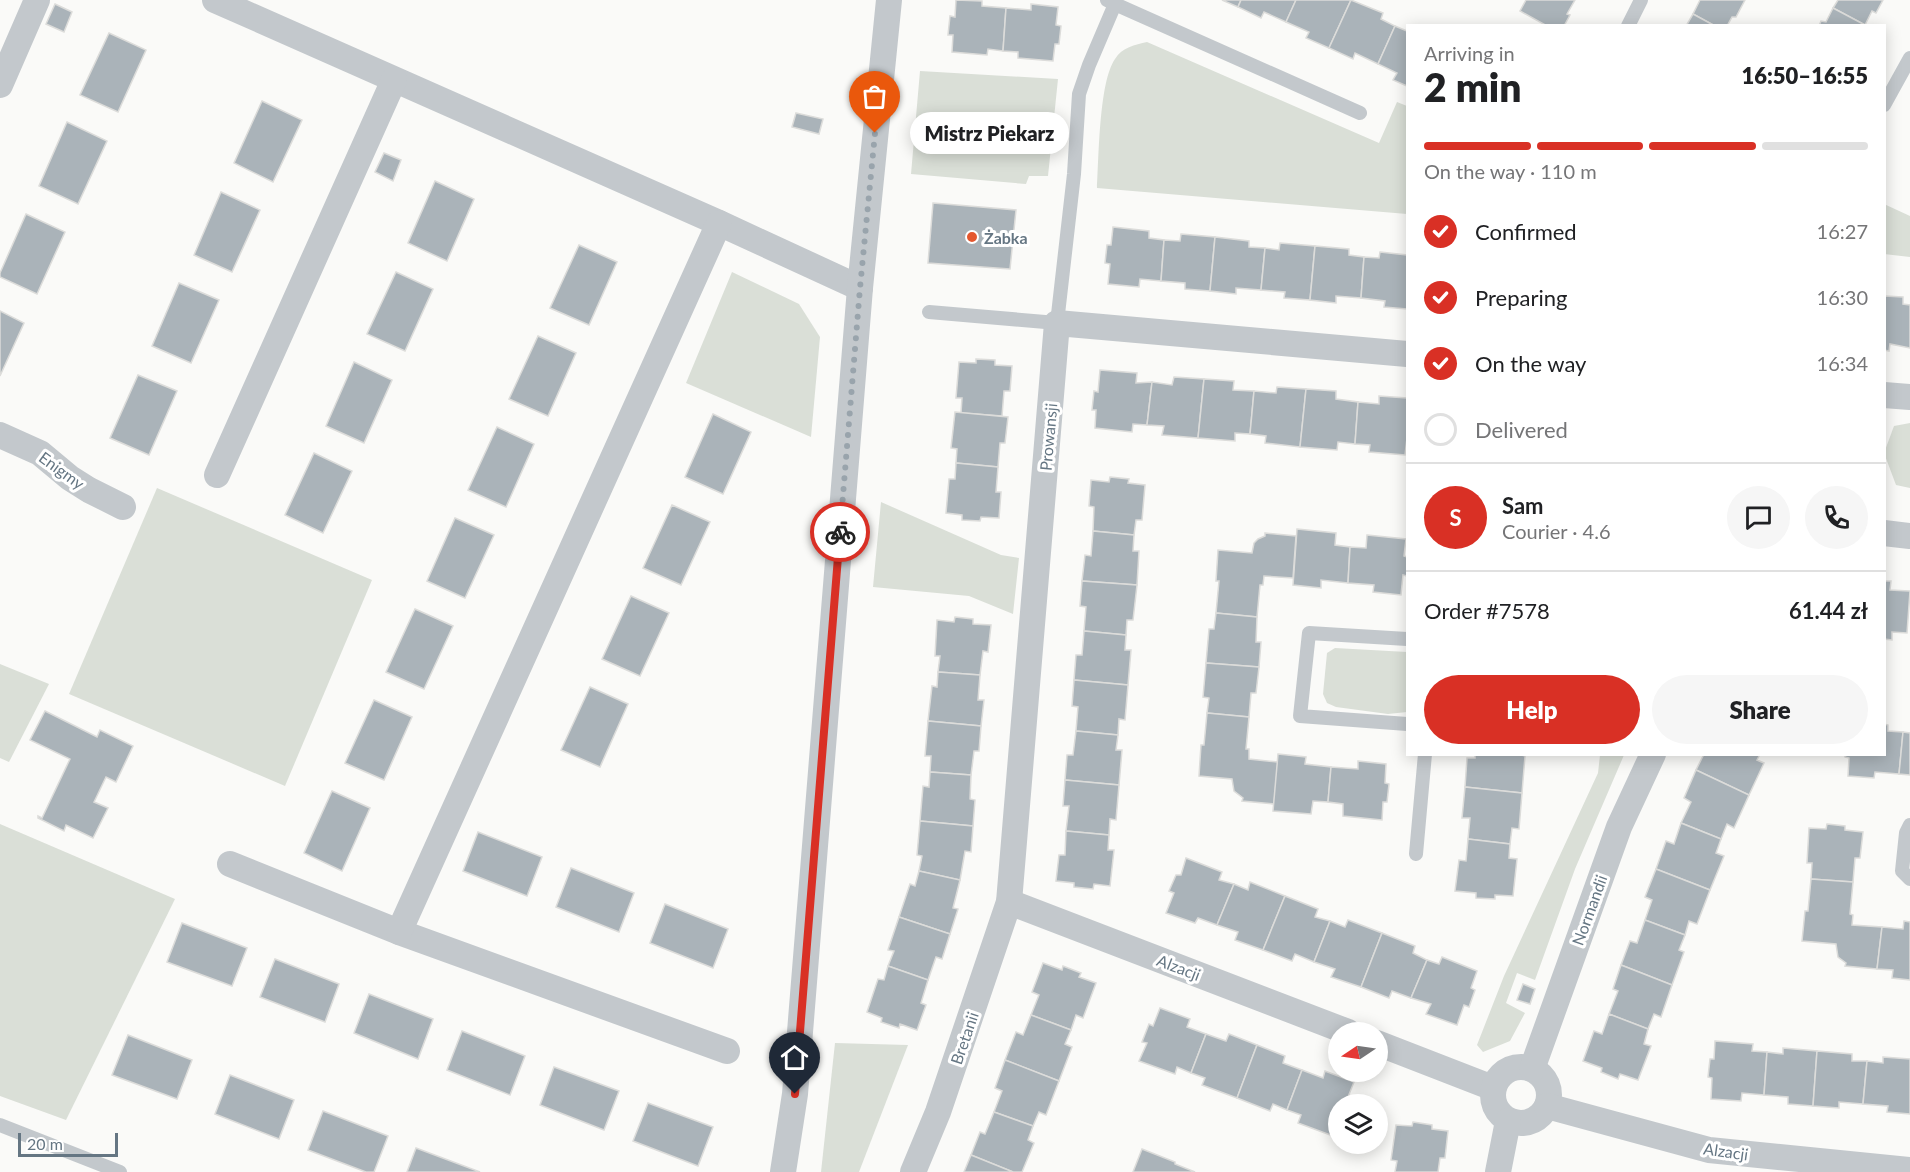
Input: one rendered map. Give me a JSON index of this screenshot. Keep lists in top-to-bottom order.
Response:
{
  "streets": {
    "street": [
      "Prowansji",
      "Enigmy",
      "Normandii",
      "Alzacji",
      "Bretanii"
    ]
  },
  "crossings": [
    ["Prowansji", "Alzacji"],
    ["Prowansji", "Bretanii"],
    ["Normandii", "Alzacji"],
    ["Alzacji", "Bretanii"]
  ],
  "places": ["Mistrz Piekarz", "Żabka"],
  "scale_bar": "20 m",
  "north": "left",
  "page": {
    "heading": ["2 min", "Arriving in", "16:50–16:55"],
    "panel": [
      "Sam",
      "Courier · 4.6",
      "Order #7578",
      "61.44 zł"
    ],
    "bubble": "Mistrz Piekarz",
    "bar": "On the way · 110 m",
    "list": [
      ["Confirmed", "16:27"],
      ["Preparing", "16:30"],
      ["On the way", "16:34"],
      "Delivered"
    ],
    "round": "S",
    "buttons": ["Help", "Share"],
    "scale": "20 m"
  }
}
